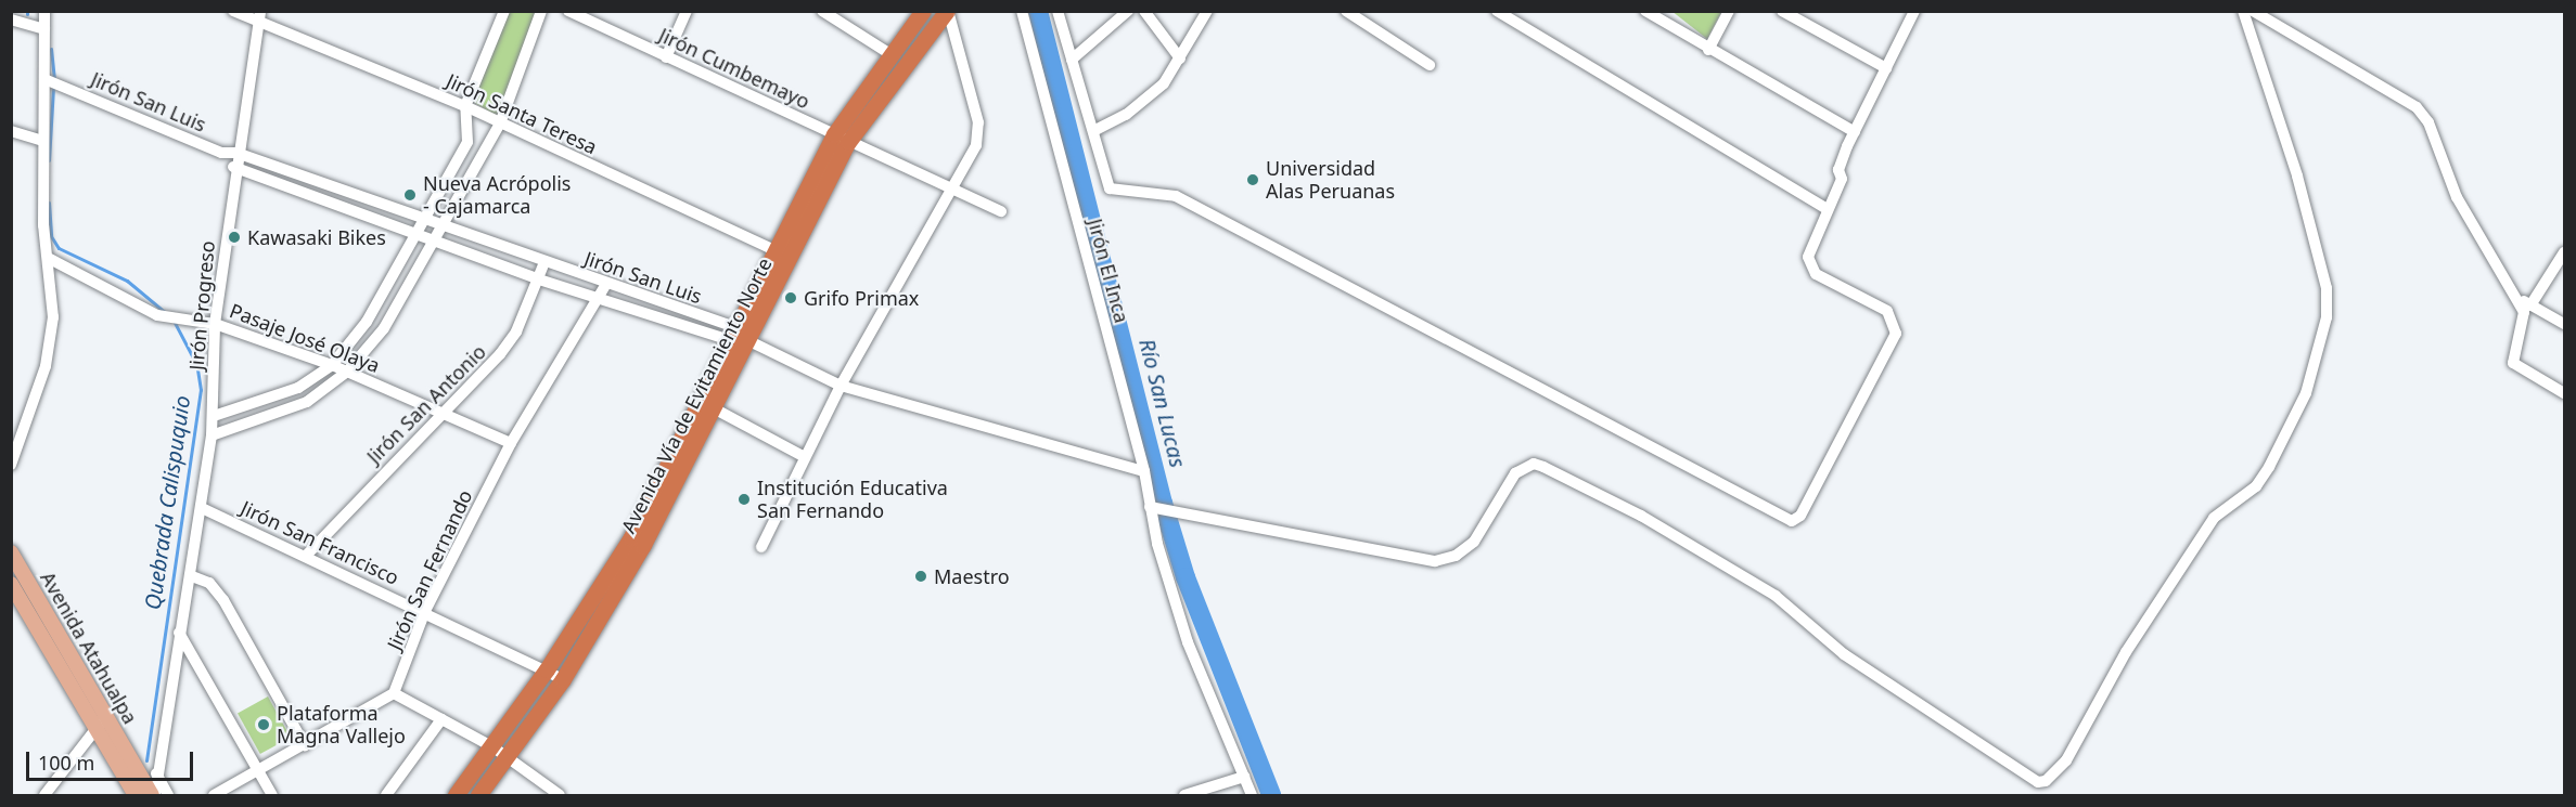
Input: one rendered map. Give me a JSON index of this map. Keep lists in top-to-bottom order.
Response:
{
  "streets": {
    "highway": ["Avenida Vía de Evitamiento Norte"],
    "main road": ["Avenida Atahualpa"],
    "street": [
      "Jirón Cumbemayo",
      "Jirón San Luis",
      "Jirón Santa Teresa",
      "Jirón El Inca",
      "Jirón Progreso",
      "Pasaje José Olaya",
      "Jirón San Antonio",
      "Jirón San Francisco",
      "Jirón San Fernando"
    ]
  },
  "crossings": [
    ["Jirón San Luis", "Jirón Progreso"],
    ["Jirón San Luis", "Avenida Vía de Evitamiento Norte"],
    ["Jirón San Luis", "Jirón San Antonio"],
    ["Jirón San Luis", "Jirón San Fernando"],
    ["Jirón Santa Teresa", "Jirón Progreso"],
    ["Jirón Santa Teresa", "Avenida Vía de Evitamiento Norte"],
    ["Jirón Progreso", "Pasaje José Olaya"],
    ["Jirón Progreso", "Jirón San Francisco"],
    ["Jirón Progreso", "Avenida Atahualpa"],
    ["Pasaje José Olaya", "Jirón San Antonio"],
    ["Pasaje José Olaya", "Jirón San Fernando"],
    ["Avenida Vía de Evitamiento Norte", "Jirón San Francisco"],
    ["Jirón San Antonio", "Jirón San Francisco"],
    ["Jirón San Francisco", "Jirón San Fernando"]
  ],
  "water": ["Río San Lucas", "Quebrada Calispuquio"],
  "places": [
    "Universidad Alas Peruanas",
    "Nueva Acrópolis - Cajamarca",
    "Kawasaki Bikes",
    "Grifo Primax",
    "Institución Educativa San Fernando",
    "Maestro",
    "Plataforma Magna Vallejo"
  ],
  "scale_bar": "100 m"
}
